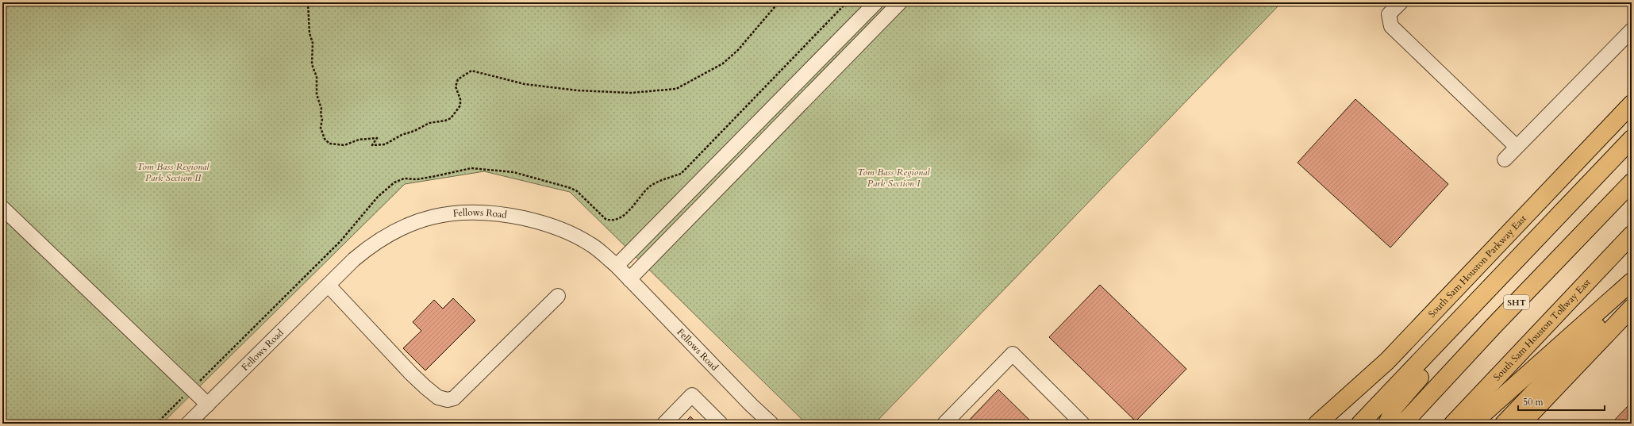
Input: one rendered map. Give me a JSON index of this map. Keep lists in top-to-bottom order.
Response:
{
  "streets": {
    "main road": ["South Sam Houston Parkway East", "SHT", "South Sam Houston Tollway East"],
    "street": ["Fellows Road"]
  },
  "parks": ["Tom Bass Regional Park Section II", "Tom Bass Regional Park Section I"],
  "scale_bar": "50 m"
}
